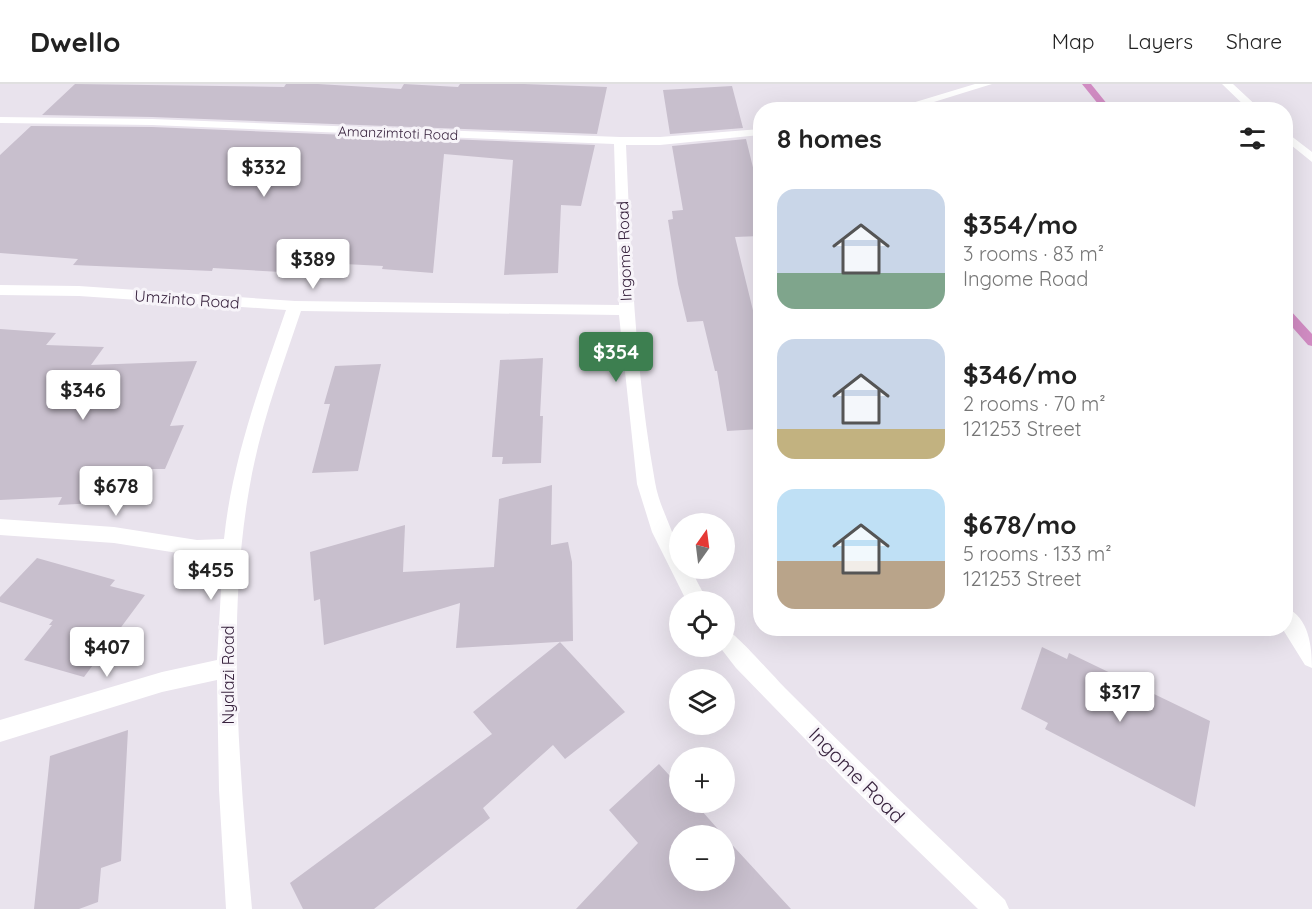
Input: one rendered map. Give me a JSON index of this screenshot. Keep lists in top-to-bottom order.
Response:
{
  "streets": {
    "street": [
      "Amanzimtoti Road",
      "Ingome Road",
      "Umzinto Road",
      "Nyalazi Road"
    ]
  },
  "crossings": [
    ["Amanzimtoti Road", "Ingome Road"],
    ["Ingome Road", "Umzinto Road"],
    ["Umzinto Road", "Nyalazi Road"]
  ],
  "north": "top",
  "page": {
    "header": "Dwello",
    "nav": ["Map", "Layers", "Share"],
    "heading": "8 homes",
    "price": [
      "$332",
      "$389",
      "$354",
      "$346",
      "$678",
      "$455",
      "$407",
      "$317"
    ],
    "list": [
      {
        "name": "$354/mo",
        "note": "3 rooms · 83 m² · Ingome Road"
      },
      {
        "name": "$346/mo",
        "note": "2 rooms · 70 m² · 121253 Street"
      },
      {
        "name": "$678/mo",
        "note": "5 rooms · 133 m² · 121253 Street"
      }
    ],
    "map_buttons": ["+", "−"]
  }
}
